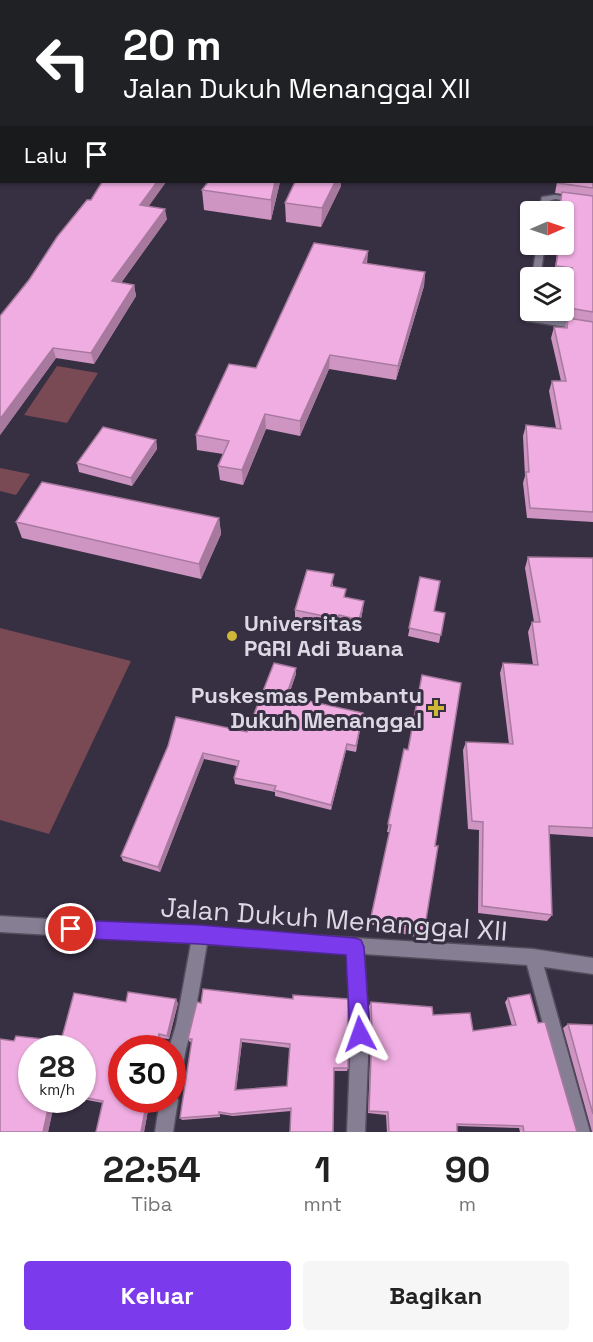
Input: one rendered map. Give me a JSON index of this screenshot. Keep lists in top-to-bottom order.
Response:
{
  "streets": {
    "street": ["Jalan Dukuh Menanggal XII"]
  },
  "places": {
    "other": ["Universitas PGRI Adi Buana"],
    "health": ["Puskesmas Pembantu Dukuh Menanggal"]
  },
  "north": "right",
  "page": {
    "turn": ["20 m", "Jalan Dukuh Menanggal XII"],
    "then": "Lalu",
    "speed": "28 km/h",
    "limit": "30",
    "eta": [
      "22:54",
      "Tiba",
      "1",
      "mnt",
      "90",
      "m"
    ],
    "buttons": ["Keluar", "Bagikan"]
  }
}
